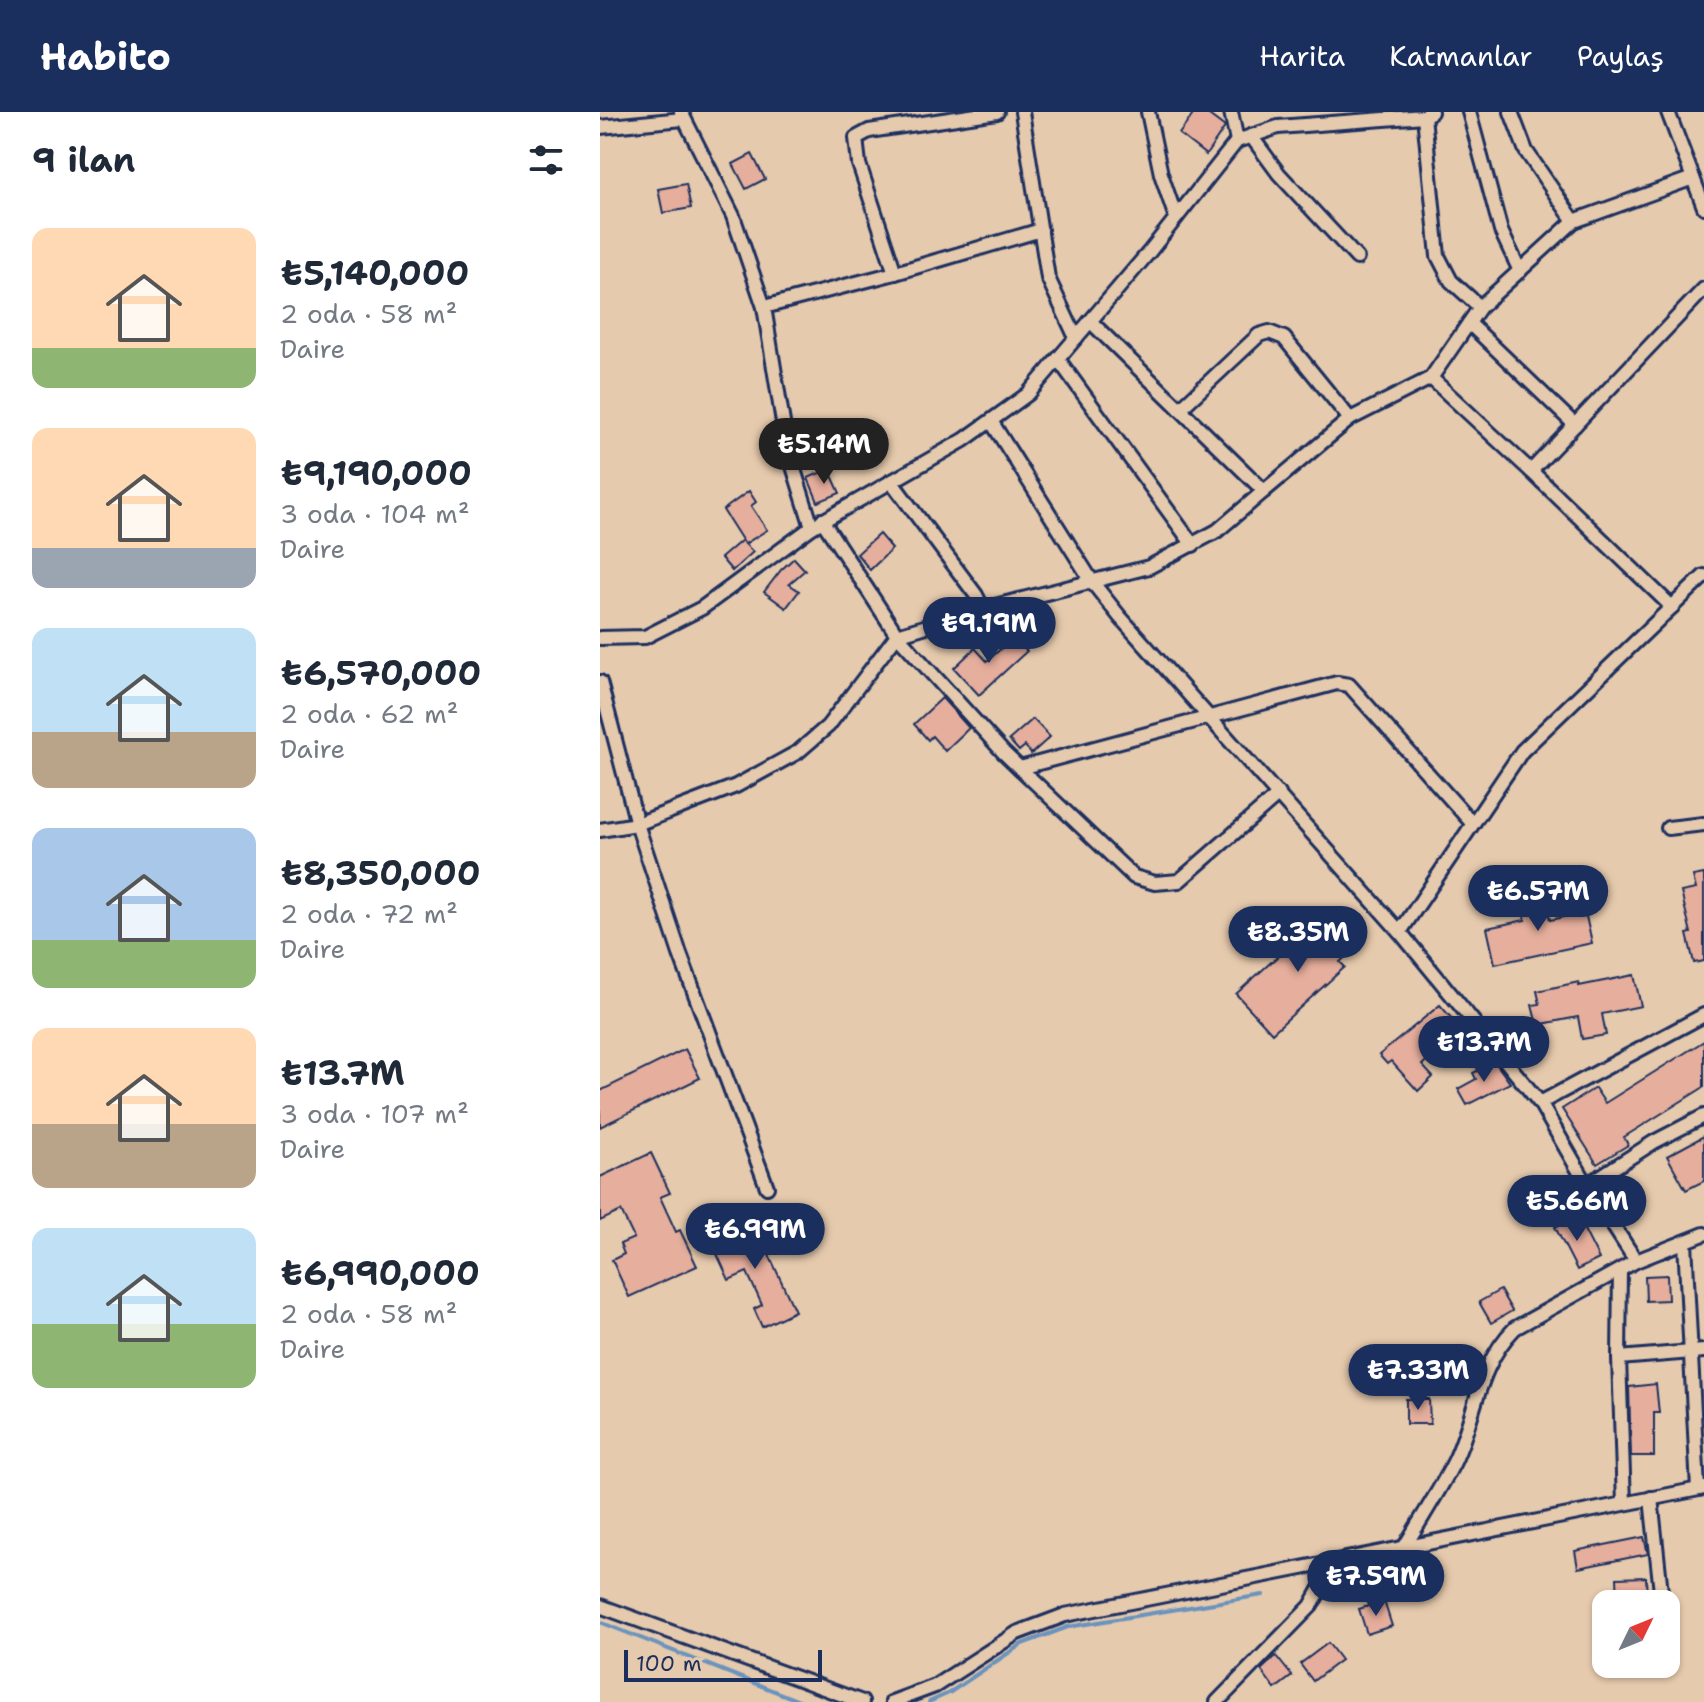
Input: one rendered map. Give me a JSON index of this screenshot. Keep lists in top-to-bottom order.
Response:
{
  "scale_bar": "100 m",
  "north": "top right",
  "page": {
    "header": "Habito",
    "nav": ["Harita", "Katmanlar", "Paylaş"],
    "heading": "9 ilan",
    "list": [
      {
        "name": "₺5,140,000",
        "note": "2 oda · 58 m² · Daire"
      },
      {
        "name": "₺9,190,000",
        "note": "3 oda · 104 m² · Daire"
      },
      {
        "name": "₺6,570,000",
        "note": "2 oda · 62 m² · Daire"
      },
      {
        "name": "₺8,350,000",
        "note": "2 oda · 72 m² · Daire"
      },
      {
        "name": "₺13.7M",
        "note": "3 oda · 107 m² · Daire"
      },
      {
        "name": "₺6,990,000",
        "note": "2 oda · 58 m² · Daire"
      }
    ],
    "price": [
      "₺5.14M",
      "₺9.19M",
      "₺6.57M",
      "₺8.35M",
      "₺13.7M",
      "₺5.66M",
      "₺6.99M",
      "₺7.33M",
      "₺7.59M"
    ],
    "scale": "100 m"
  }
}
